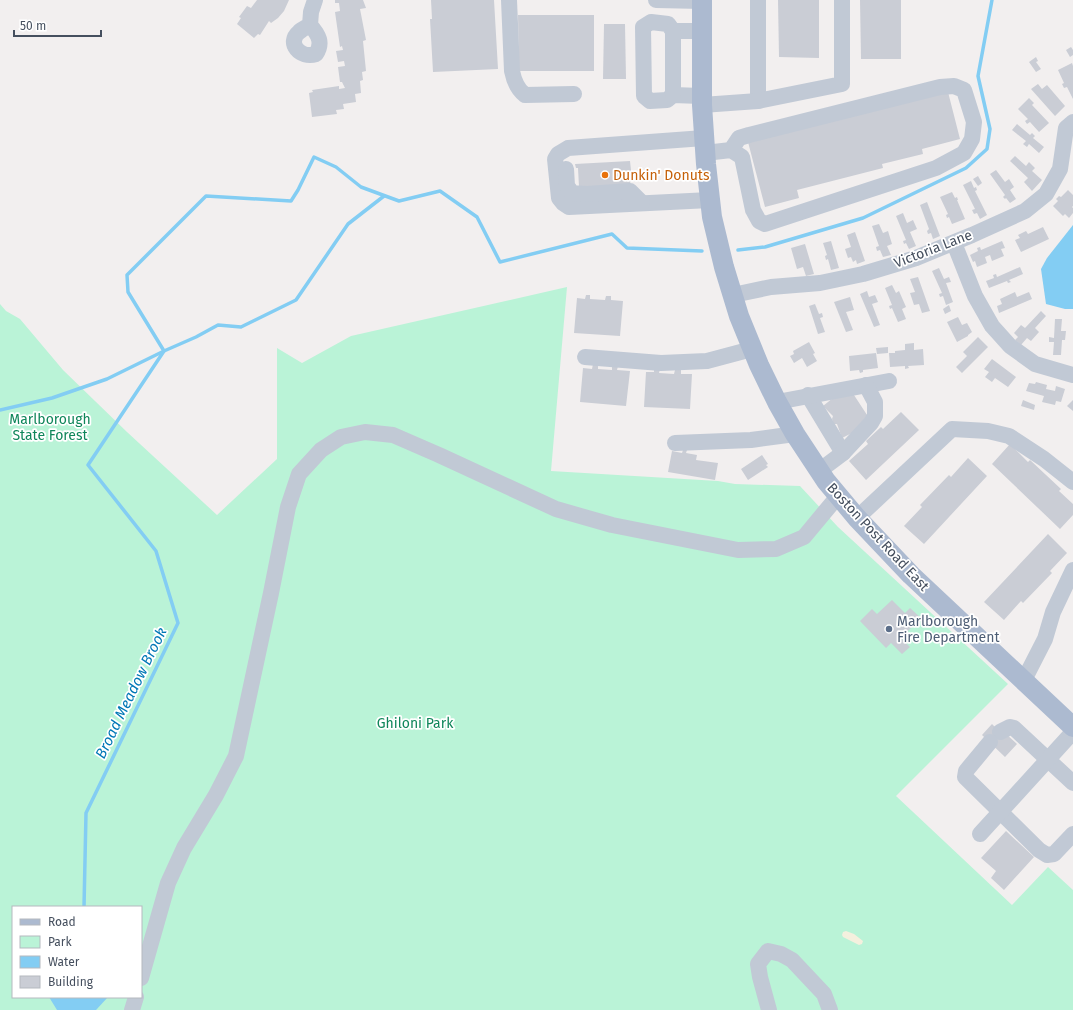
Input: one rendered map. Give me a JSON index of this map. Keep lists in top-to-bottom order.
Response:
{
  "streets": {
    "main road": ["Boston Post Road East"],
    "street": ["Victoria Lane"]
  },
  "crossings": [
    ["Victoria Lane", "Boston Post Road East"]
  ],
  "water": ["Broad Meadow Brook"],
  "parks": ["Marlborough State Forest", "Ghiloni Park"],
  "places": ["Dunkin' Donuts", "Marlborough Fire Department"],
  "legend": [
    "Road",
    "Park",
    "Water",
    "Building"
  ],
  "scale_bar": "50 m"
}
